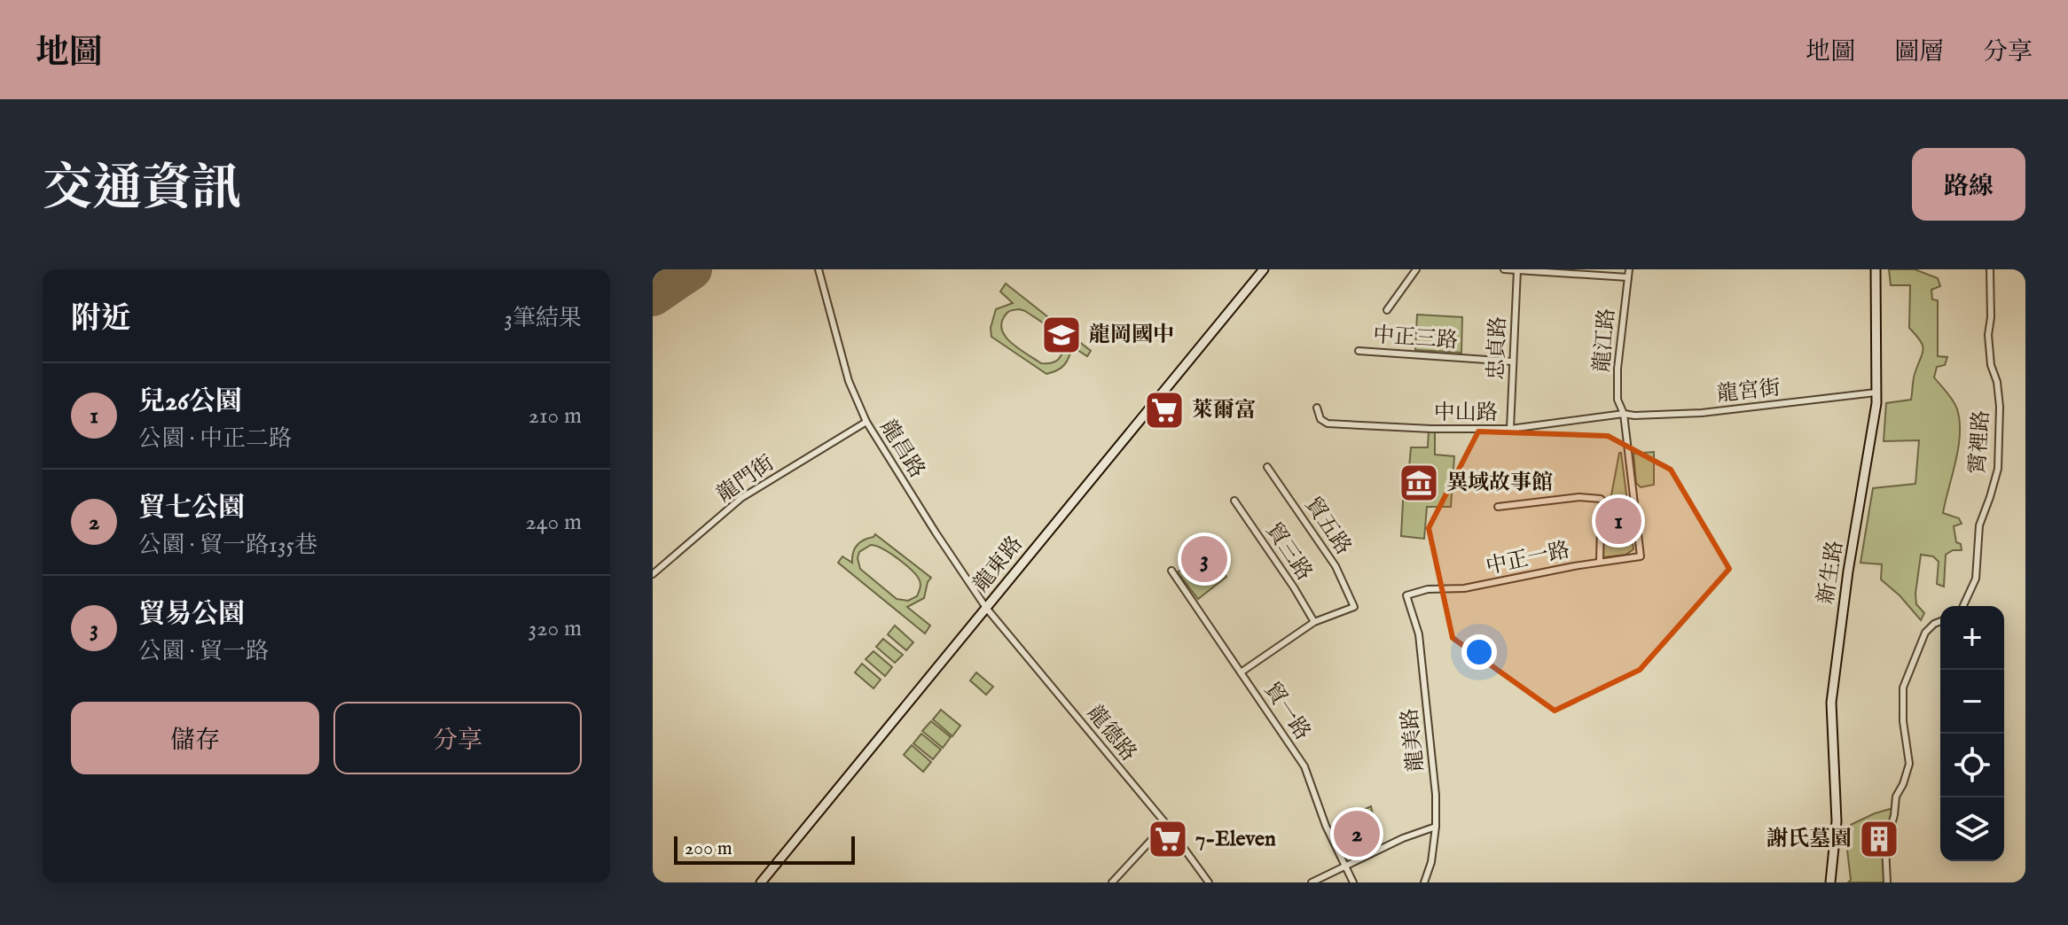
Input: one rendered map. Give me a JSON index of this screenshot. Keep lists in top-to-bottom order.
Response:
{
  "streets": {
    "street": [
      "中正三路",
      "龍江路",
      "忠貞路",
      "龍宮街",
      "中山路",
      "霄裡路",
      "龍昌路",
      "龍門街",
      "貿五路",
      "貿三路",
      "中正一路",
      "龍東路",
      "新生路",
      "貿一路",
      "龍德路",
      "龍美路"
    ]
  },
  "crossings": [
    ["中正三路", "忠貞路"],
    ["龍江路", "龍宮街"],
    ["龍江路", "中山路"],
    ["龍江路", "中正一路"],
    ["忠貞路", "中山路"],
    ["龍宮街", "中山路"],
    ["龍宮街", "中正一路"],
    ["龍宮街", "新生路"],
    ["中山路", "中正一路"],
    ["龍昌路", "龍門街"],
    ["龍昌路", "龍東路"],
    ["龍昌路", "龍德路"],
    ["貿五路", "貿三路"],
    ["中正一路", "龍美路"],
    ["龍東路", "龍德路"]
  ],
  "places": {
    "school or university": ["龍岡國中"],
    "supermarket": ["萊爾富", "7-Eleven"],
    "museum": ["異域故事館"],
    "building": ["謝氏墓園"]
  },
  "scale_bar": "200 m",
  "page": {
    "header": "地圖",
    "nav": ["地圖", "圖層", "分享"],
    "title": "交通資訊",
    "buttons": [
      "路線",
      ["儲存", "分享"]
    ],
    "heading": ["附近", "3筆結果"],
    "list": [
      {
        "mark": "1",
        "name": "兒26公園",
        "note": "公園 · 中正二路",
        "value": "210 m"
      },
      {
        "mark": "2",
        "name": "貿七公園",
        "note": "公園 · 貿一路135巷",
        "value": "240 m"
      },
      {
        "mark": "3",
        "name": "貿易公園",
        "note": "公園 · 貿一路",
        "value": "320 m"
      }
    ],
    "pins": ["1", "3", "2"],
    "map_buttons": ["+", "−"],
    "scale": "200 m"
  }
}
